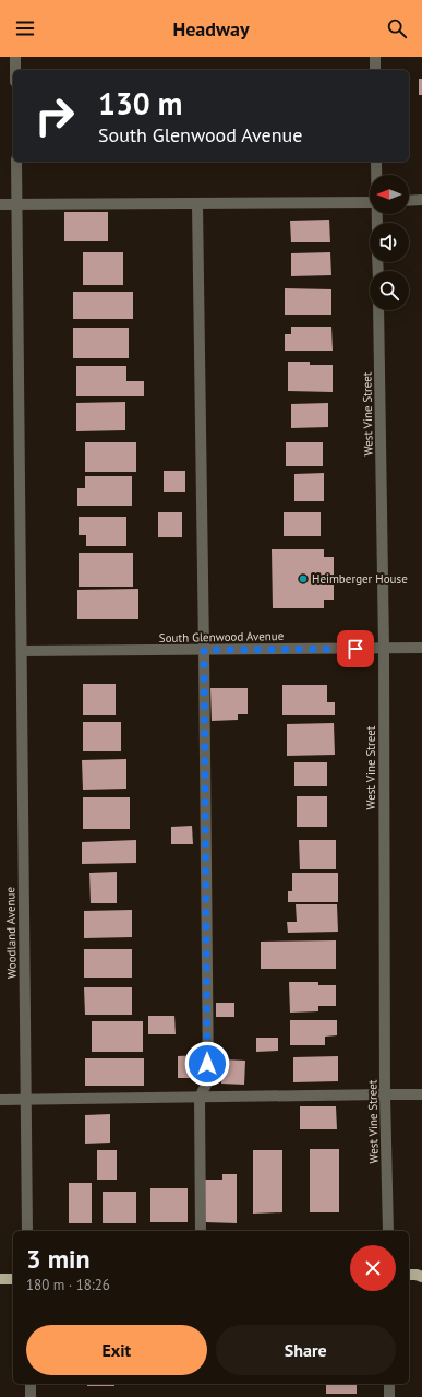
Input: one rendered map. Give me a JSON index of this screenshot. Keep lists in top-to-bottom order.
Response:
{
  "streets": {
    "street": ["West Vine Street", "South Glenwood Avenue", "Woodland Avenue"]
  },
  "crossings": [
    ["West Vine Street", "South Glenwood Avenue"],
    ["South Glenwood Avenue", "Woodland Avenue"]
  ],
  "places": ["Heimberger House"],
  "north": "left",
  "page": {
    "header": "Headway",
    "turn": ["130 m", "South Glenwood Avenue"],
    "heading": ["3 min", "180 m · 18:26"],
    "buttons": ["Exit", "Share"]
  }
}
